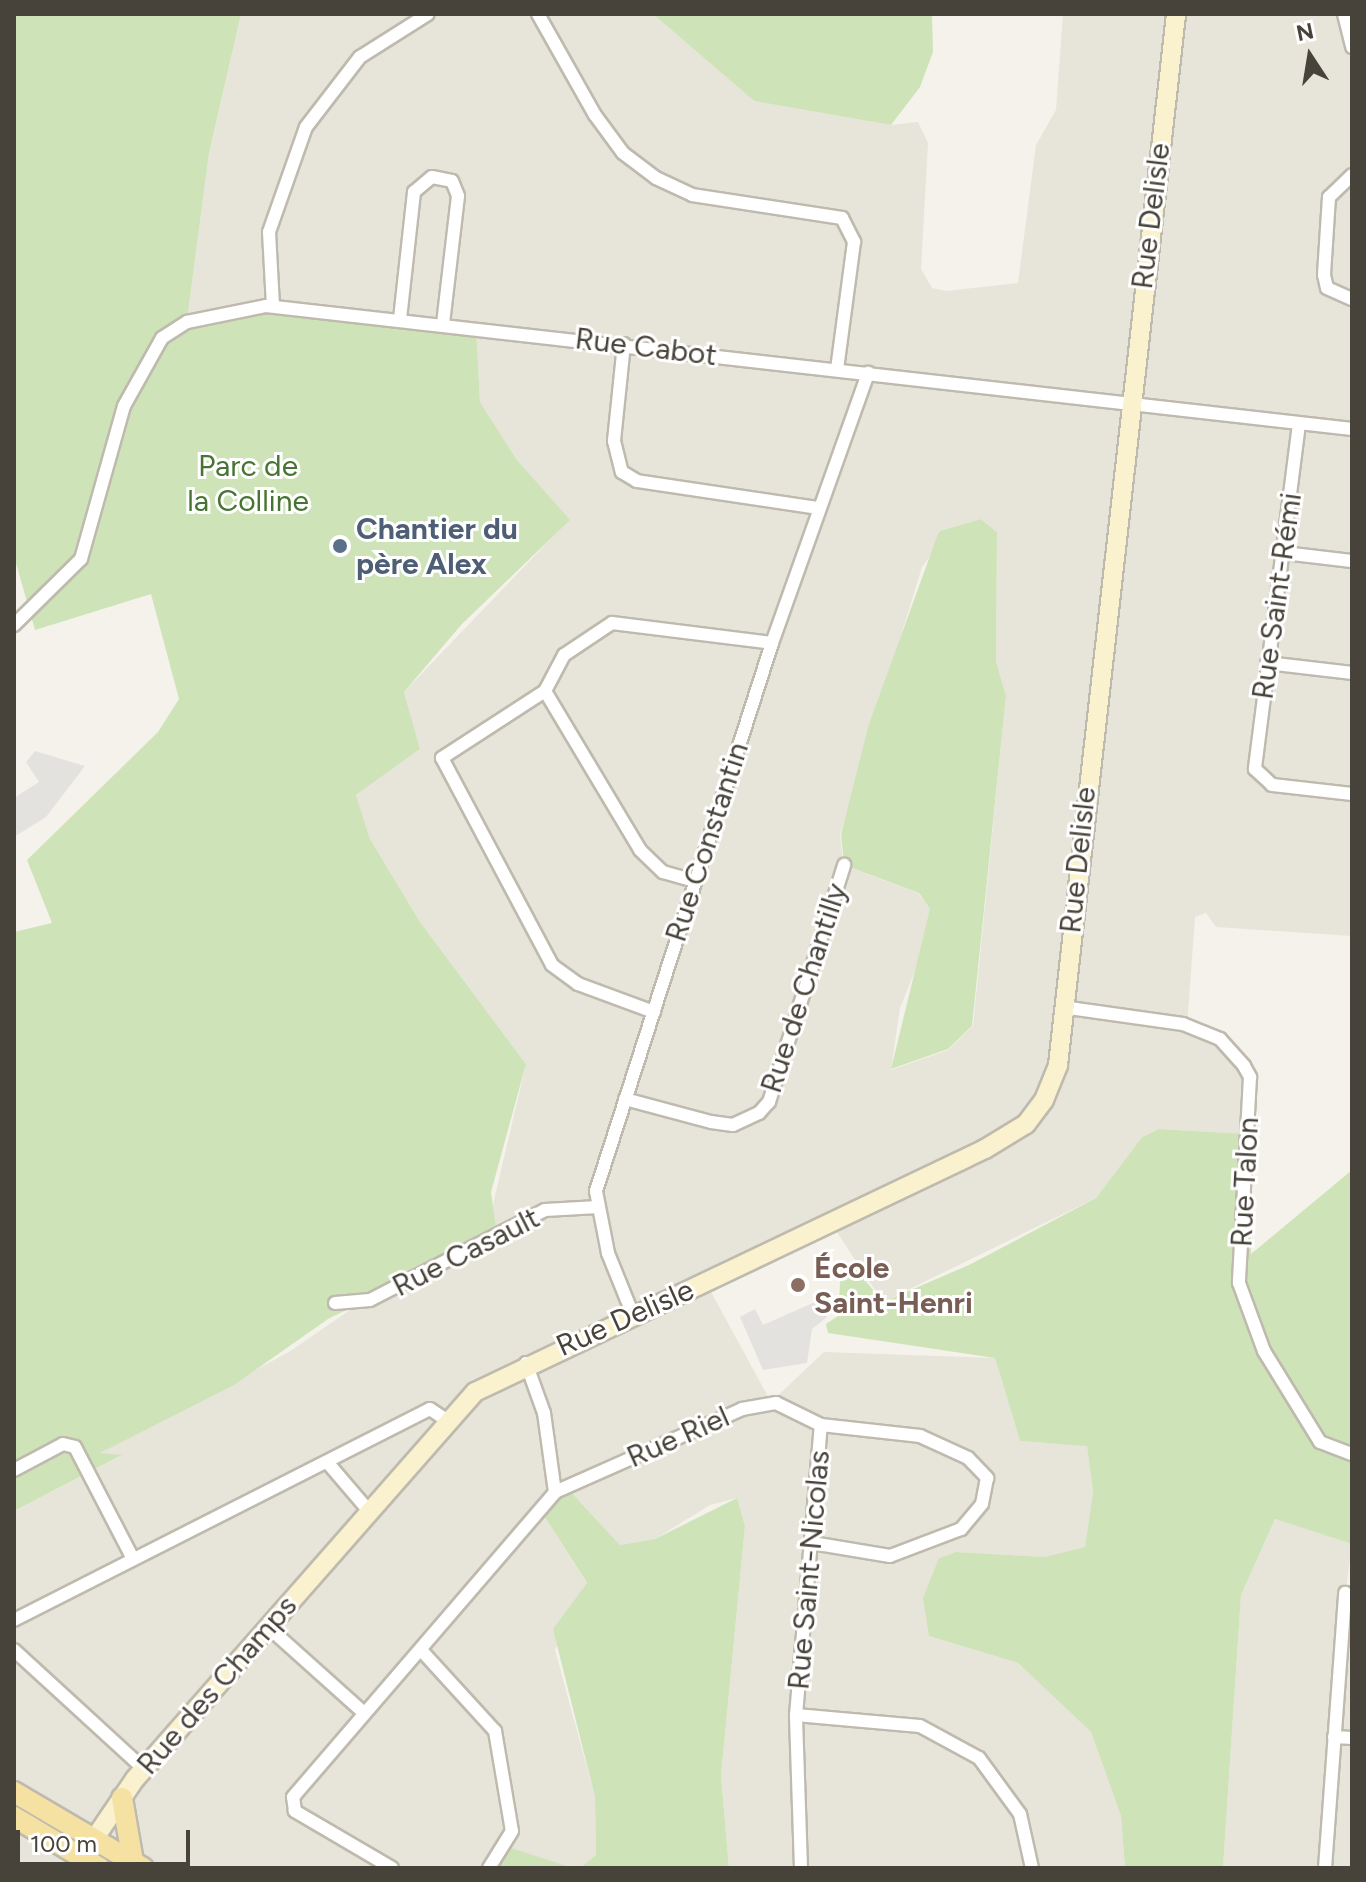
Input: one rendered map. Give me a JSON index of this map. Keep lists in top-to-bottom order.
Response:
{
  "streets": {
    "street": [
      "Rue Delisle",
      "Rue Cabot",
      "Rue Saint-Rémi",
      "Rue Constantin",
      "Rue de Chantilly",
      "Rue Talon",
      "Rue Casault",
      "Rue Riel",
      "Rue Saint-Nicolas",
      "Rue des Champs"
    ]
  },
  "crossings": [
    ["Rue Delisle", "Rue Cabot"],
    ["Rue Delisle", "Rue Talon"],
    ["Rue Delisle", "Rue des Champs"],
    ["Rue Cabot", "Rue Saint-Rémi"],
    ["Rue Cabot", "Rue Constantin"],
    ["Rue Constantin", "Rue de Chantilly"],
    ["Rue Constantin", "Rue Casault"],
    ["Rue Riel", "Rue Saint-Nicolas"]
  ],
  "parks": ["Parc de la Colline"],
  "places": ["Chantier du père Alex", "École Saint-Henri"],
  "scale_bar": "100 m",
  "north": "top"
}
